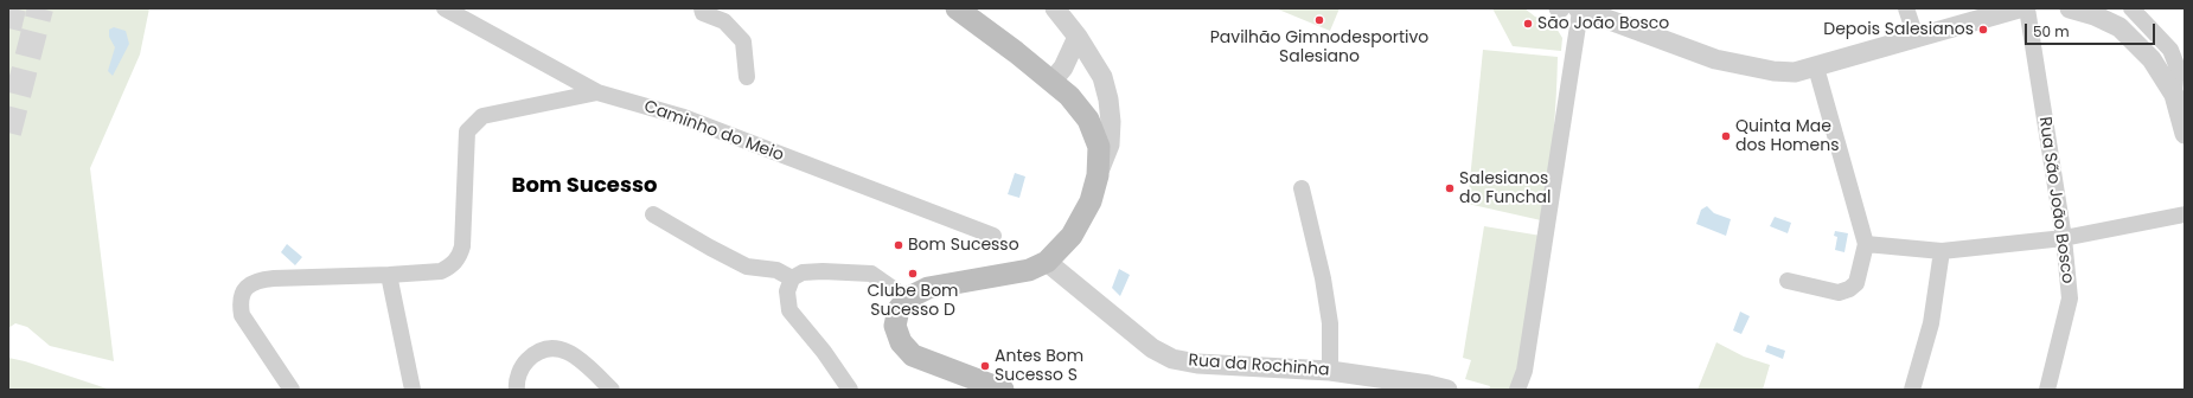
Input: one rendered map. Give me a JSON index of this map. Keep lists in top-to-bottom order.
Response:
{
  "streets": {
    "street": ["Caminho do Meio", "Rua São João Bosco", "Rua da Rochinha"]
  },
  "districts": ["Bom Sucesso"],
  "places": [
    "Pavilhão Gimnodesportivo Salesiano",
    "São João Bosco",
    "Depois Salesianos",
    "Quinta Mae dos Homens",
    "Salesianos do Funchal",
    "Bom Sucesso",
    "Clube Bom Sucesso D",
    "Antes Bom Sucesso S"
  ],
  "scale_bar": "50 m"
}
